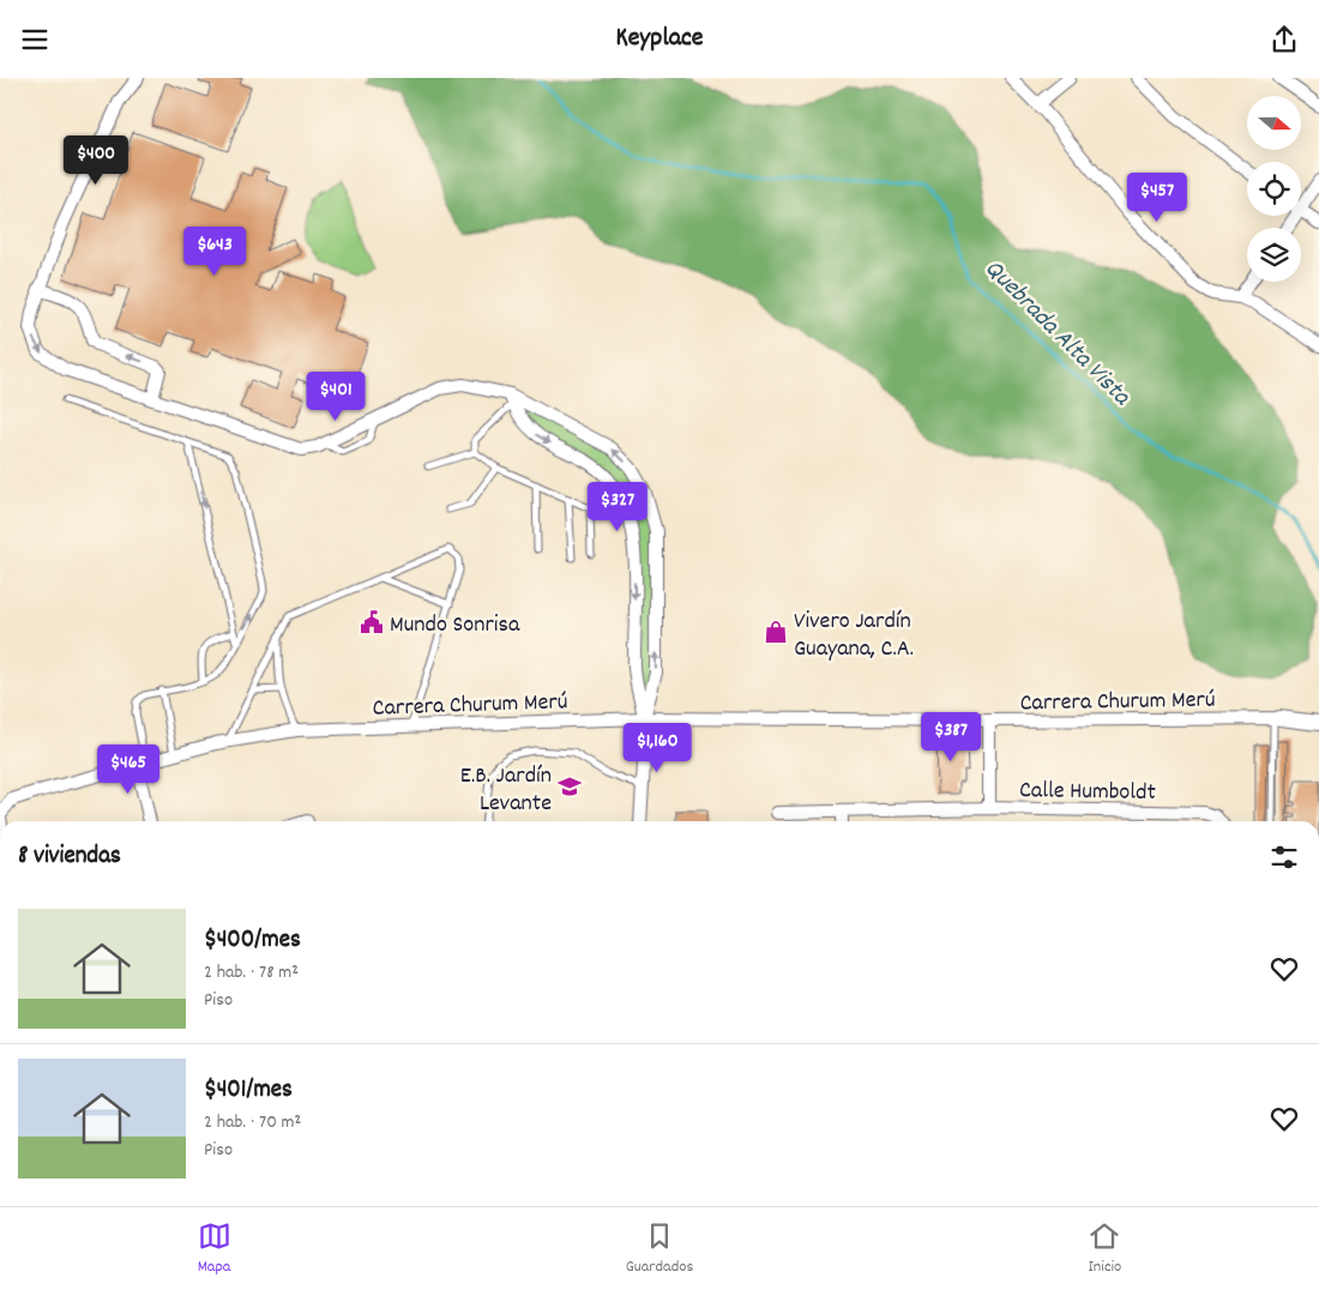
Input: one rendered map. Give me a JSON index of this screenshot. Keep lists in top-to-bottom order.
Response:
{
  "streets": {
    "street": ["Carrera Churum Merú", "Calle Humboldt"]
  },
  "water": ["Quebrada Alta Vista"],
  "places": {
    "public building": ["Mundo Sonrisa"],
    "shop": ["Vivero Jardín Guayana, C.A."],
    "school or university": ["E.B. Jardín Levante"]
  },
  "north": "right",
  "page": {
    "header": "Keyplace",
    "price": [
      "$400",
      "$457",
      "$643",
      "$401",
      "$327",
      "$387",
      "$1,160",
      "$465"
    ],
    "heading": "8 viviendas",
    "list": [
      {
        "name": "$400/mes",
        "note": "2 hab. · 78 m² · Piso"
      },
      {
        "name": "$401/mes",
        "note": "2 hab. · 70 m² · Piso"
      }
    ],
    "tabs": ["Mapa", "Guardados", "Inicio"]
  }
}
